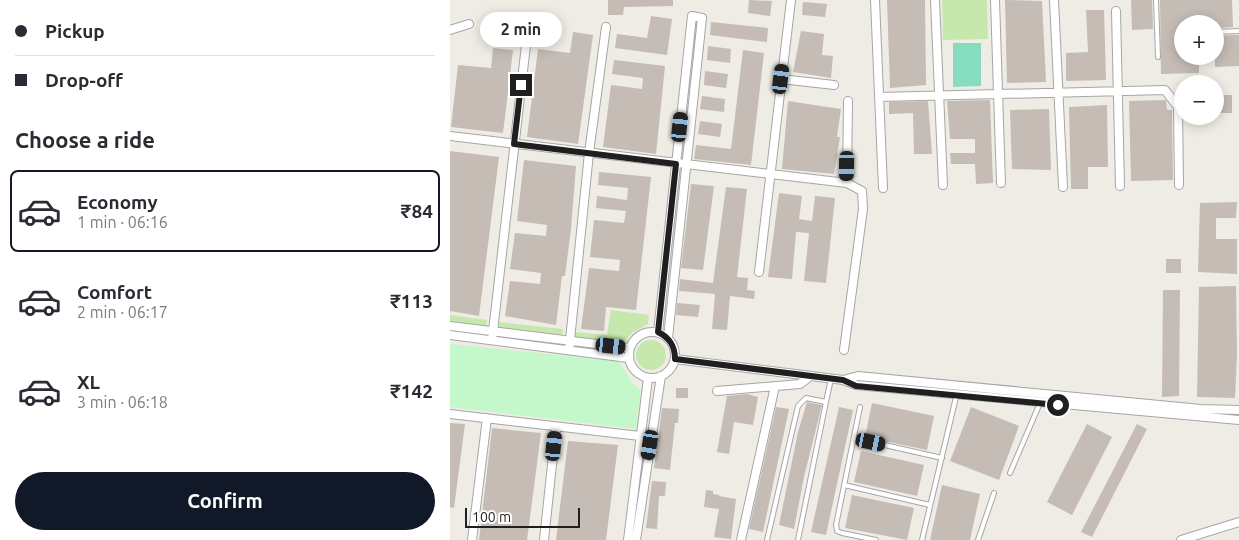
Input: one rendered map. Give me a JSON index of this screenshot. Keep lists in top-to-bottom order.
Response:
{
  "scale_bar": "100 m",
  "page": {
    "banner": ["Pickup", "Drop-off"],
    "bubble": "2 min",
    "map_buttons": ["+", "−"],
    "heading": "Choose a ride",
    "list": [
      {
        "name": "Economy",
        "note": "1 min · 06:16",
        "value": "₹84"
      },
      {
        "name": "Comfort",
        "note": "2 min · 06:17",
        "value": "₹113"
      },
      {
        "name": "XL",
        "note": "3 min · 06:18",
        "value": "₹142"
      }
    ],
    "buttons": "Confirm",
    "scale": "100 m"
  }
}
